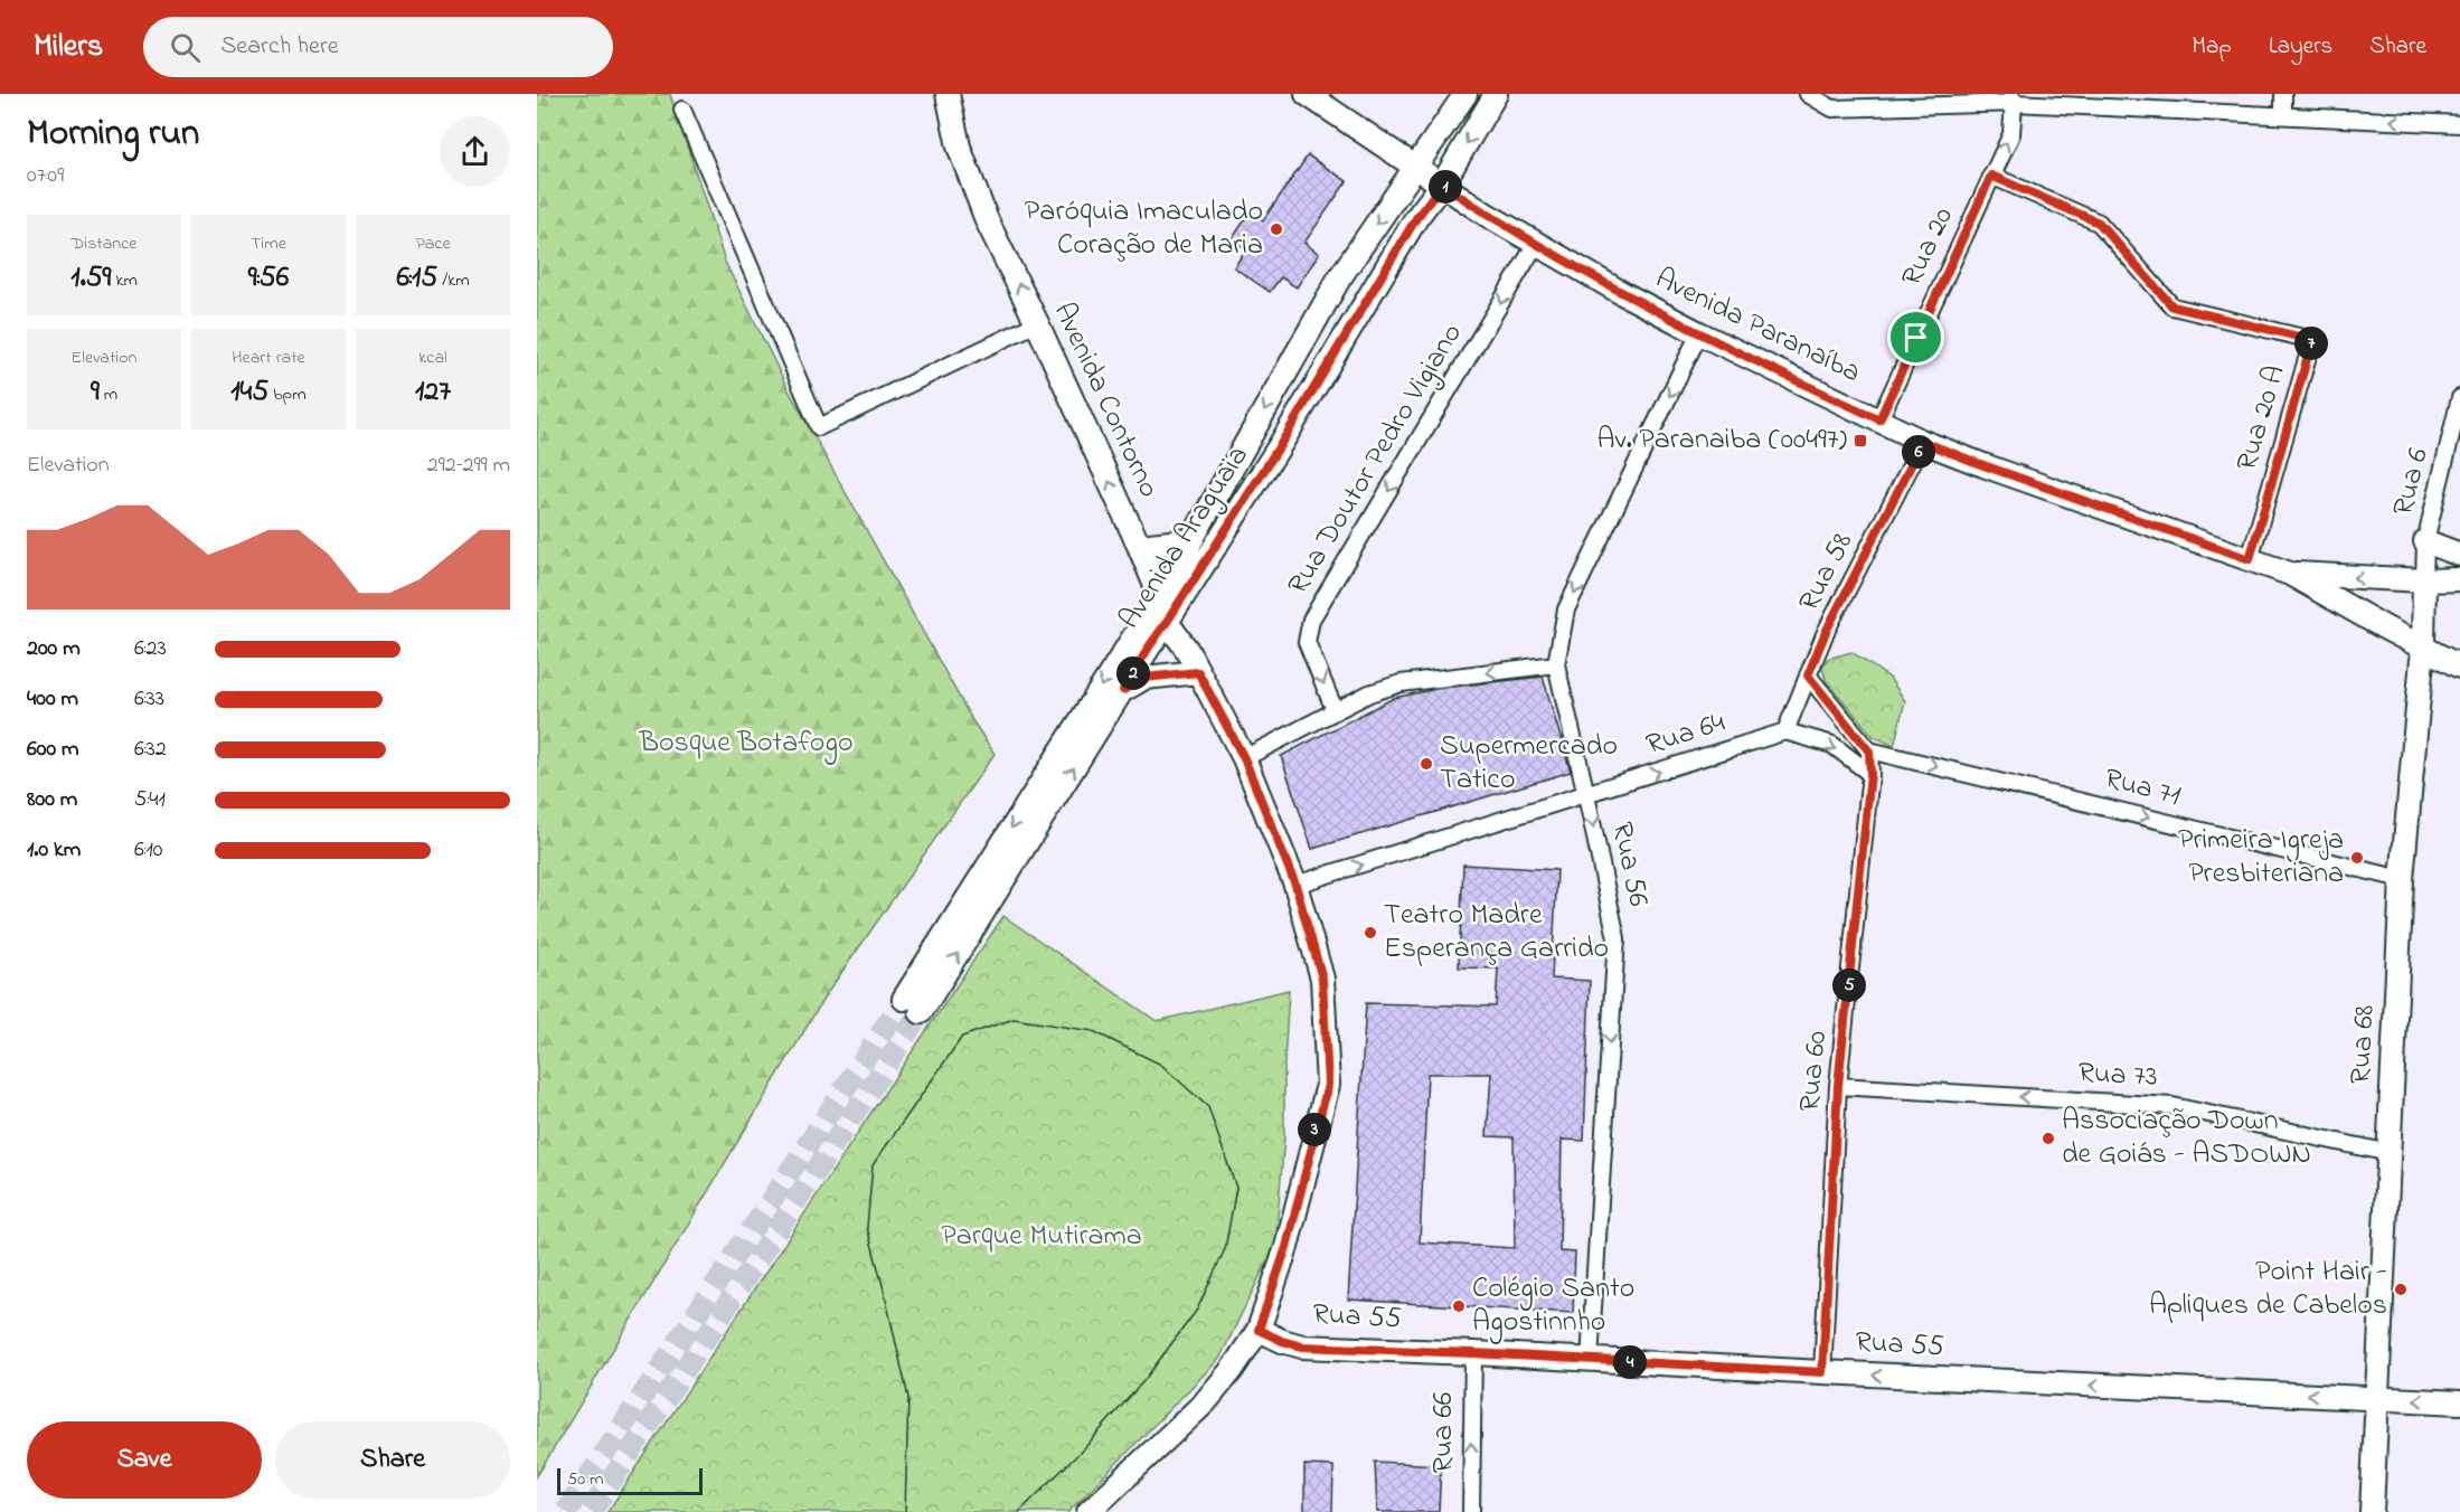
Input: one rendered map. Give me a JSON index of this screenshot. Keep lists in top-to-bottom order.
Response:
{
  "streets": {
    "main road": [
      "Avenida Paranaíba",
      "Avenida Contorno",
      "Avenida Araguaia",
      "Rua 68",
      "Rua 55"
    ],
    "street": [
      "Rua 20",
      "Rua 20 A",
      "Rua Doutor Pedro Vigiano",
      "Rua 6",
      "Rua 58",
      "Rua 64",
      "Rua 71",
      "Rua 56",
      "Rua 60",
      "Rua 73",
      "Rua 66"
    ]
  },
  "crossings": [
    ["Rua 20", "Avenida Paranaíba"],
    ["Rua 20", "Rua 20 A"],
    ["Avenida Paranaíba", "Rua 20 A"],
    ["Avenida Paranaíba", "Rua Doutor Pedro Vigiano"],
    ["Avenida Paranaíba", "Rua 6"],
    ["Avenida Paranaíba", "Avenida Araguaia"],
    ["Avenida Paranaíba", "Rua 58"],
    ["Avenida Paranaíba", "Rua 56"],
    ["Avenida Paranaíba", "Rua 68"],
    ["Avenida Contorno", "Avenida Araguaia"],
    ["Avenida Contorno", "Rua 64"],
    ["Avenida Contorno", "Rua 55"],
    ["Rua 6", "Rua 68"],
    ["Rua 58", "Rua 64"],
    ["Rua 64", "Rua 56"],
    ["Rua 71", "Rua 68"],
    ["Rua 71", "Rua 60"],
    ["Rua 56", "Rua 55"],
    ["Rua 68", "Rua 73"],
    ["Rua 68", "Rua 55"],
    ["Rua 60", "Rua 73"],
    ["Rua 60", "Rua 55"],
    ["Rua 55", "Rua 66"]
  ],
  "one_way": [
    "Rua Doutor Pedro Vigiano",
    "Rua 64",
    "Rua 71",
    "Rua 56",
    "Rua 73",
    "Rua 55",
    "Rua 66"
  ],
  "parks": ["Bosque Botafogo", "Parque Mutirama"],
  "places": {
    "other": [
      "Paróquia Imaculado Coração de Maria",
      "Supermercado Tatico",
      "Primeira Igreja Presbiteriana",
      "Teatro Madre Esperança Garrido",
      "Associação Down de Goiás - ASDOWN",
      "Point Hair - Apliques de Cabelos",
      "Colégio Santo Agostinnho"
    ],
    "transit": ["Av. Paranaiba (00497)"]
  },
  "scale_bar": "50 m",
  "page": {
    "header": "Milers",
    "search": "Search here",
    "nav": ["Map", "Layers", "Share"],
    "heading": ["Morning run", "07:09"],
    "pins": [
      "1",
      "7",
      "6",
      "2",
      "5",
      "3",
      "4"
    ],
    "stats": [
      ["Distance", "1.59 km"],
      ["Time", "9:56"],
      ["Pace", "6:15 /km"],
      ["Elevation", "9 m"],
      ["Heart rate", "145 bpm"],
      ["kcal", "127"]
    ],
    "chart": ["Elevation", "292–299 m"],
    "list": [
      {
        "name": "200 m",
        "note": "6:23"
      },
      {
        "name": "400 m",
        "note": "6:33"
      },
      {
        "name": "600 m",
        "note": "6:32"
      },
      {
        "name": "800 m",
        "note": "5:41"
      },
      {
        "name": "1.0 km",
        "note": "6:10"
      }
    ],
    "buttons": ["Save", "Share"],
    "scale": "50 m"
  }
}
